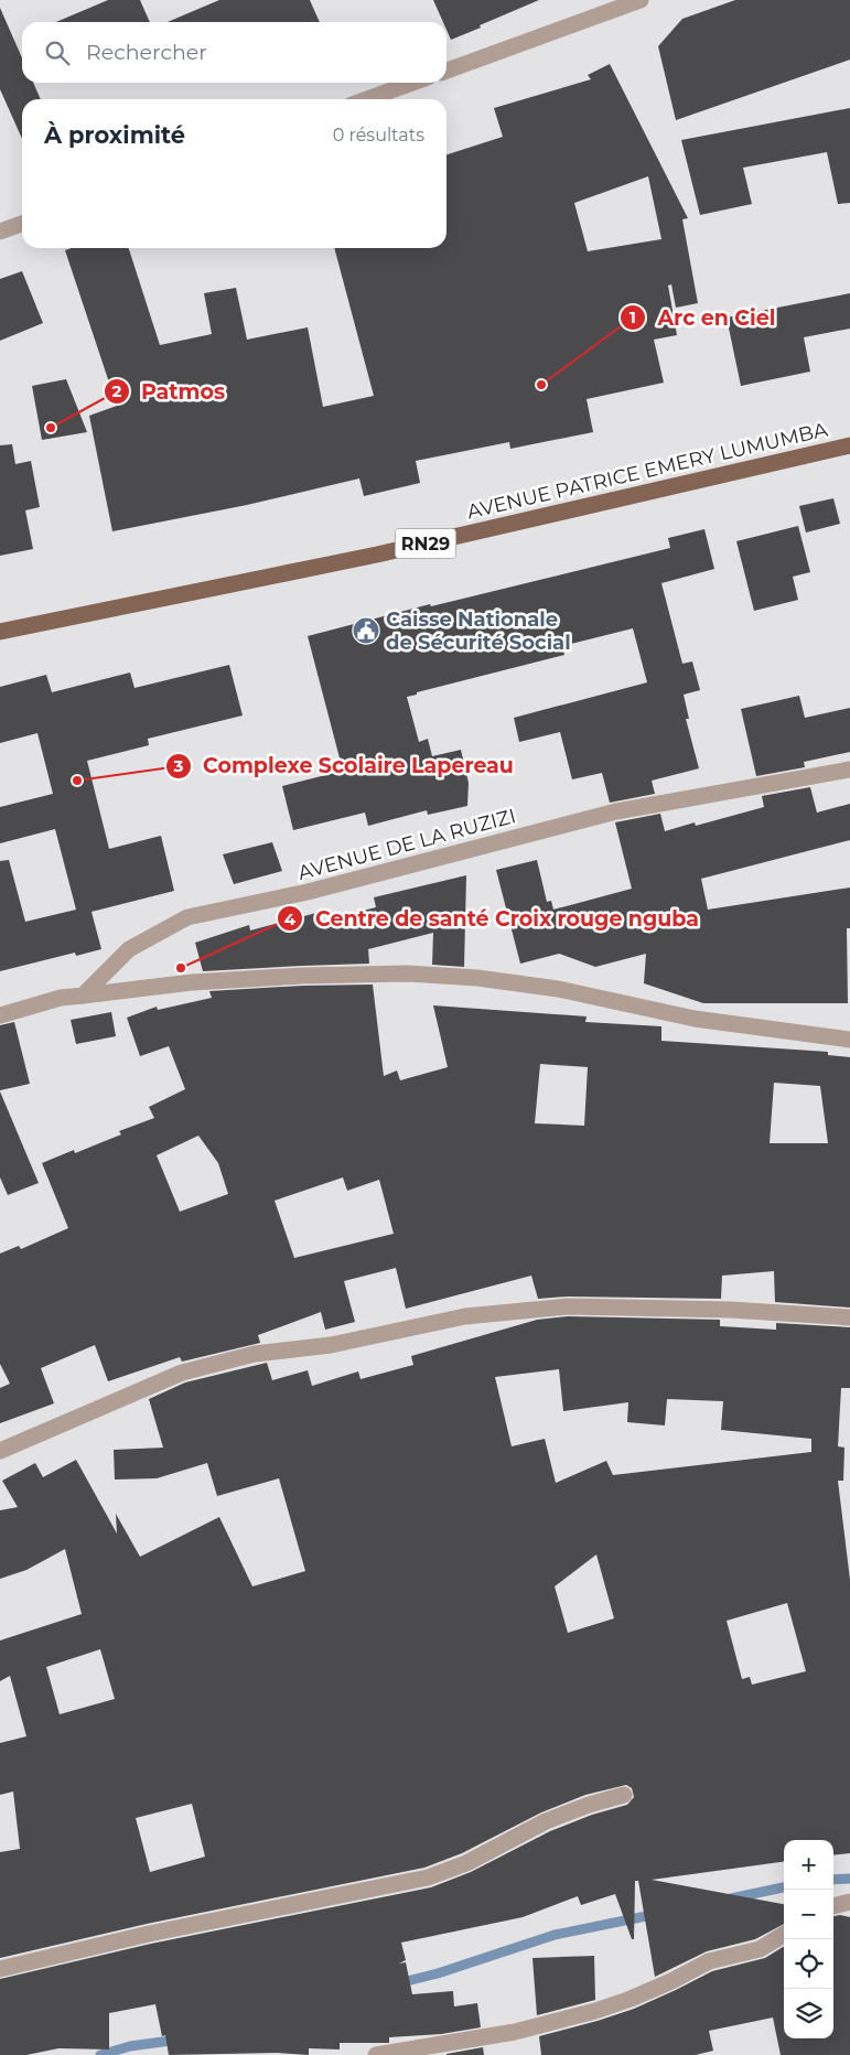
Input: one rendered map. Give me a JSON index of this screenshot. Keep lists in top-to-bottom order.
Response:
{
  "streets": {
    "main road": ["AVENUE PATRICE EMERY LUMUMBA", "RN29"],
    "street": ["AVENUE DE LA RUZIZI"]
  },
  "places": {
    "other": [
      "Arc en Ciel",
      "Patmos",
      "Complexe Scolaire Lapereau",
      "Centre de santé Croix rouge nguba"
    ],
    "public building": ["Caisse Nationale de Sécurité Social"]
  },
  "page": {
    "search": "Rechercher",
    "heading": ["À proximité", "0 résultats"],
    "map_buttons": ["+", "−"]
  }
}
